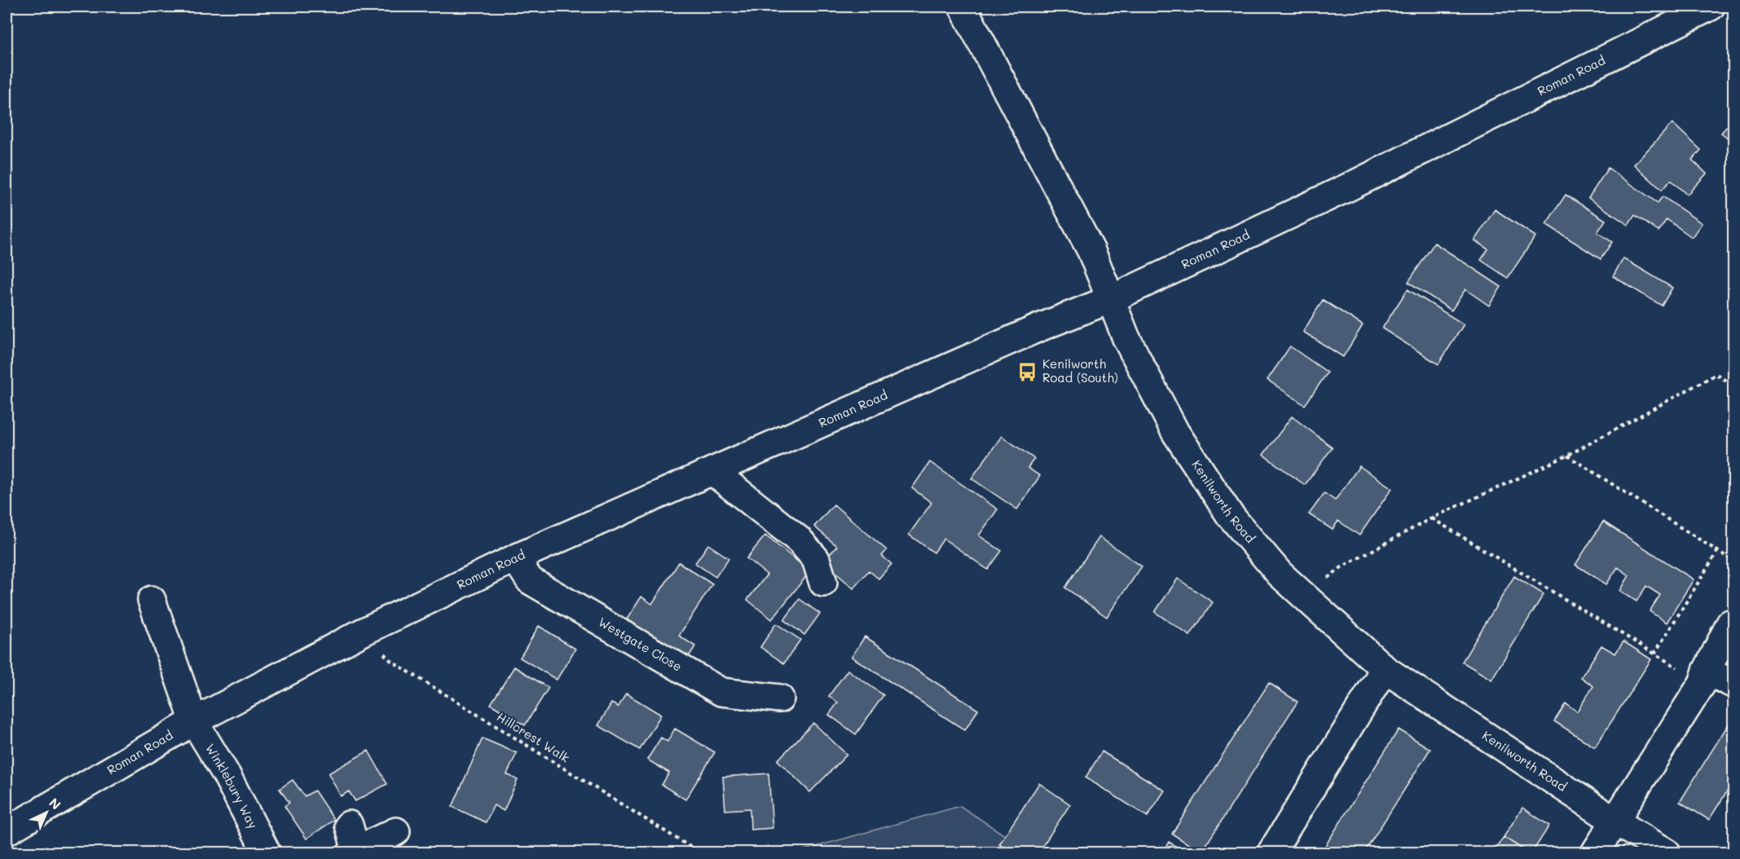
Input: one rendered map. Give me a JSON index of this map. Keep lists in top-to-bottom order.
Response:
{
  "streets": {
    "street": [
      "Roman Road",
      "Kenilworth Road",
      "Westgate Close",
      "Winklebury Way"
    ],
    "path": ["Hillcrest Walk"]
  },
  "crossings": [
    ["Roman Road", "Kenilworth Road"],
    ["Roman Road", "Westgate Close"],
    ["Roman Road", "Hillcrest Walk"],
    ["Roman Road", "Winklebury Way"]
  ],
  "places": {
    "bus stop": ["Kenilworth Road (South)"]
  },
  "north": "top right"
}
